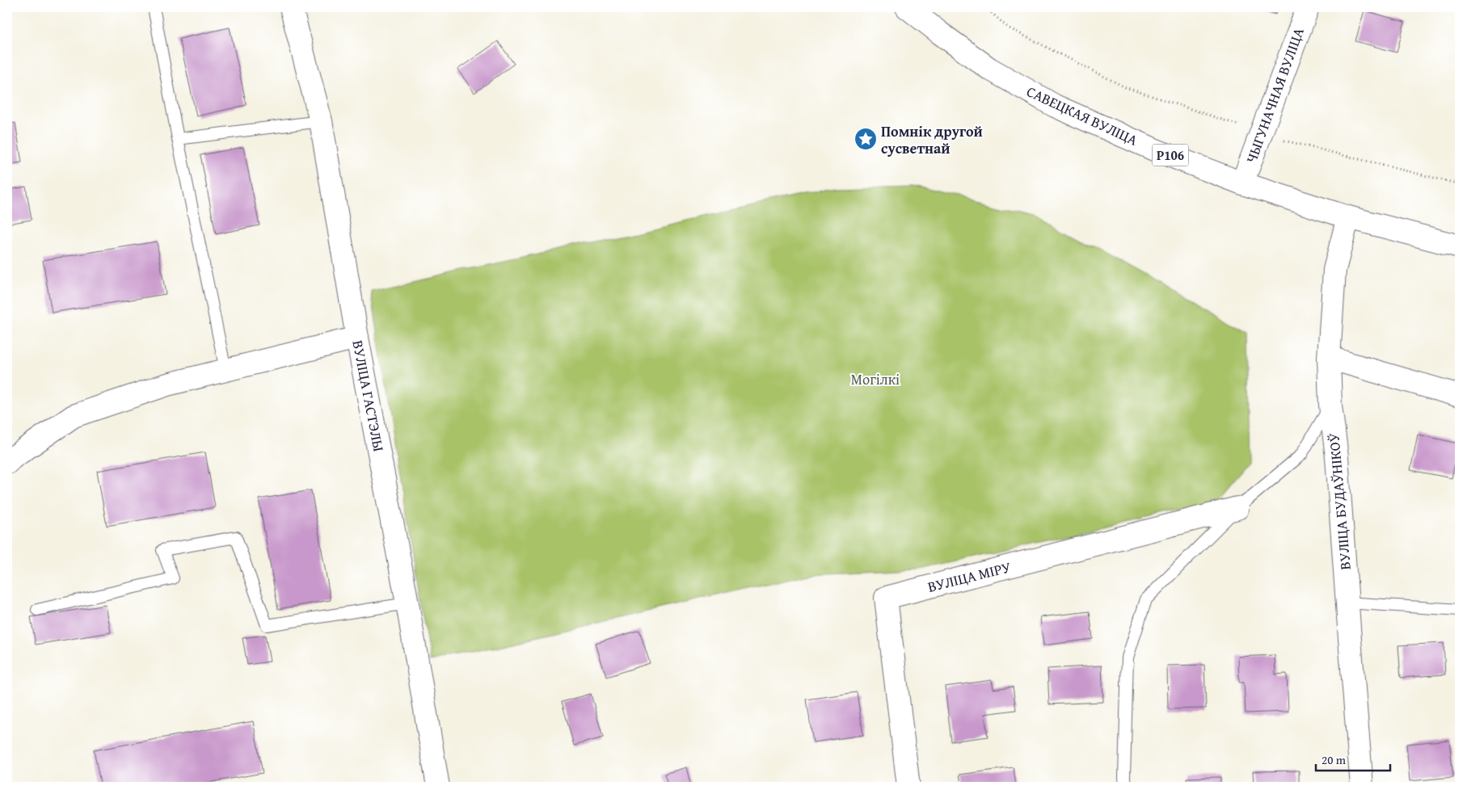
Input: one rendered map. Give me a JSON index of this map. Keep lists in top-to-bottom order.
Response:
{
  "streets": {
    "street": [
      "ЧЫГУНАЧНАЯ ВУЛІЦА",
      "САВЕЦКАЯ ВУЛІЦА",
      "Р106",
      "ВУЛІЦА ГАСТЭЛЫ",
      "ВУЛІЦА БУДАЎНІКОЎ",
      "ВУЛІЦА МІРУ"
    ]
  },
  "crossings": [
    ["ЧЫГУНАЧНАЯ ВУЛІЦА", "САВЕЦКАЯ ВУЛІЦА"],
    ["САВЕЦКАЯ ВУЛІЦА", "ВУЛІЦА БУДАЎНІКОЎ"]
  ],
  "parks": ["Могілкі"],
  "places": {
    "place": ["Помнік другой сусветнай"]
  },
  "scale_bar": "20 m"
}
